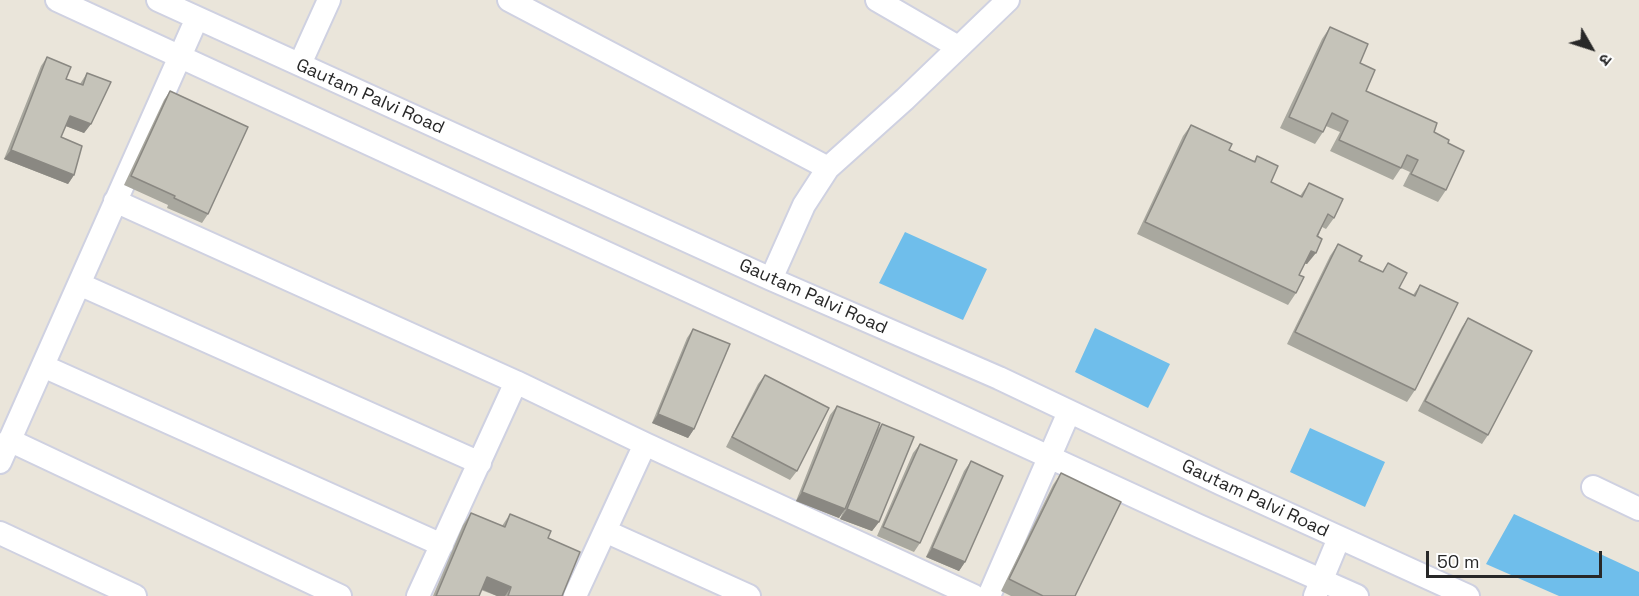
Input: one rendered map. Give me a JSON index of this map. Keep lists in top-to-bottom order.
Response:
{
  "streets": {
    "street": ["Gautam Palvi Road"]
  },
  "scale_bar": "50 m",
  "north": "bottom right"
}
